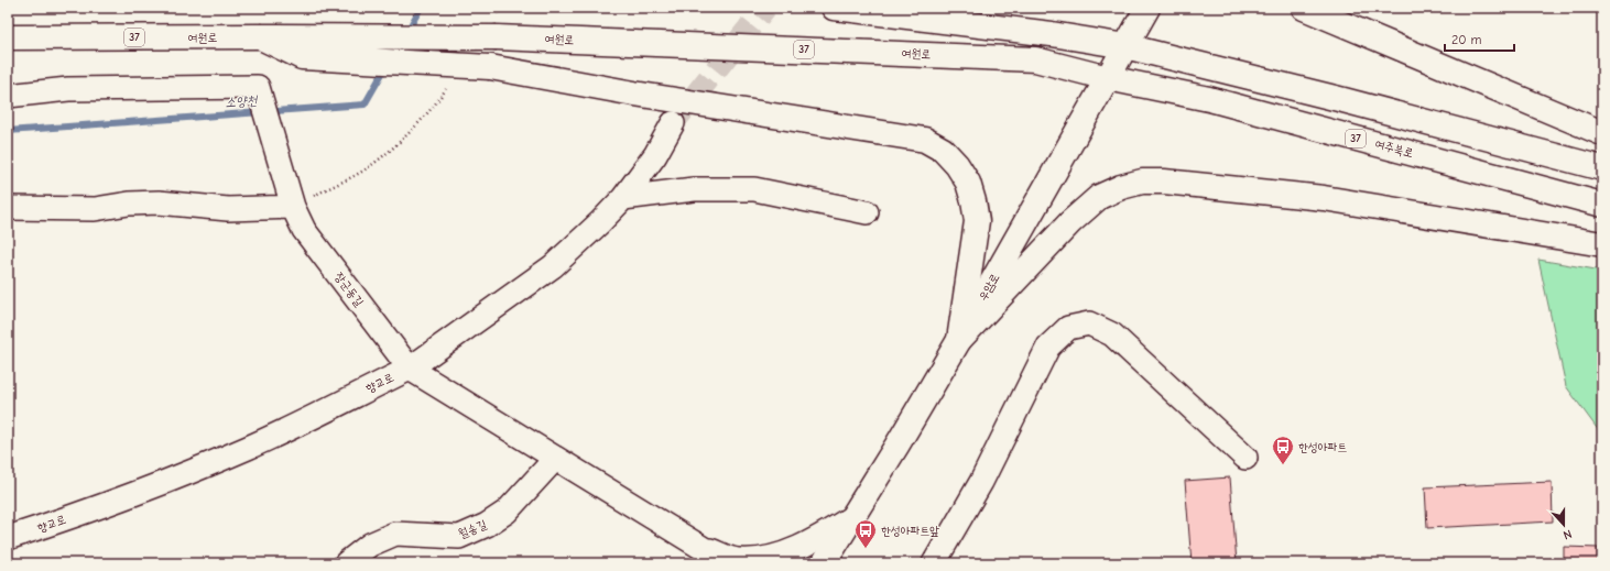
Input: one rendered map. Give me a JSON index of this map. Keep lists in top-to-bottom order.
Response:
{
  "streets": {
    "main road": [
      "37",
      "여원로",
      "여주북로",
      "우암로"
    ],
    "street": ["장군동길", "향교로", "월송길"]
  },
  "crossings": [
    ["여원로", "여주북로"],
    ["여원로", "우암로"],
    ["여주북로", "우암로"],
    ["장군동길", "향교로"],
    ["향교로", "월송길"]
  ],
  "water": ["소양천"],
  "places": {
    "bus stop": ["한성아파트", "한성아파트앞"]
  },
  "scale_bar": "20 m",
  "north": "bottom"
}
